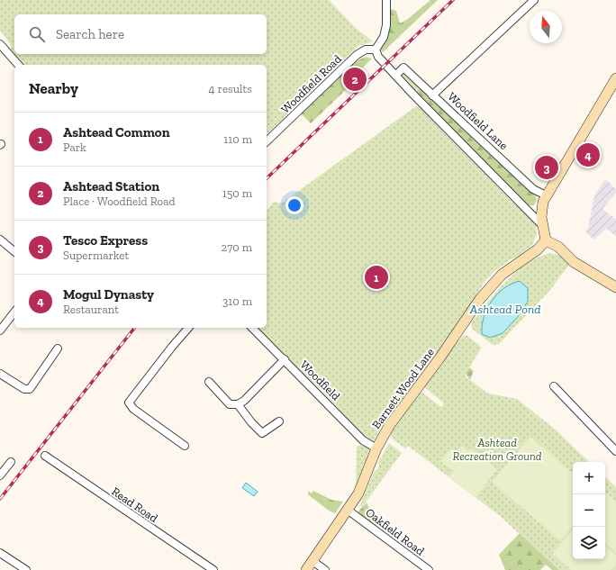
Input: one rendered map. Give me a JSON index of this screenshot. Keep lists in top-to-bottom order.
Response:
{
  "streets": {
    "street": [
      "Woodfield Road",
      "Woodfield Lane",
      "Woodfield",
      "Barnett Wood Lane",
      "Read Road",
      "Oakfield Road"
    ]
  },
  "crossings": [
    ["Woodfield", "Barnett Wood Lane"],
    ["Barnett Wood Lane", "Oakfield Road"]
  ],
  "water": ["Ashtead Pond"],
  "parks": ["Ashtead Recreation Ground"],
  "north": "top",
  "page": {
    "search": "Search here",
    "heading": ["Nearby", "4 results"],
    "pins": [
      "2",
      "4",
      "3",
      "1"
    ],
    "list": [
      {
        "mark": "1",
        "name": "Ashtead Common",
        "note": "Park",
        "value": "110 m"
      },
      {
        "mark": "2",
        "name": "Ashtead Station",
        "note": "Place · Woodfield Road",
        "value": "150 m"
      },
      {
        "mark": "3",
        "name": "Tesco Express",
        "note": "Supermarket",
        "value": "270 m"
      },
      {
        "mark": "4",
        "name": "Mogul Dynasty",
        "note": "Restaurant",
        "value": "310 m"
      }
    ],
    "map_buttons": ["+", "−"]
  }
}
